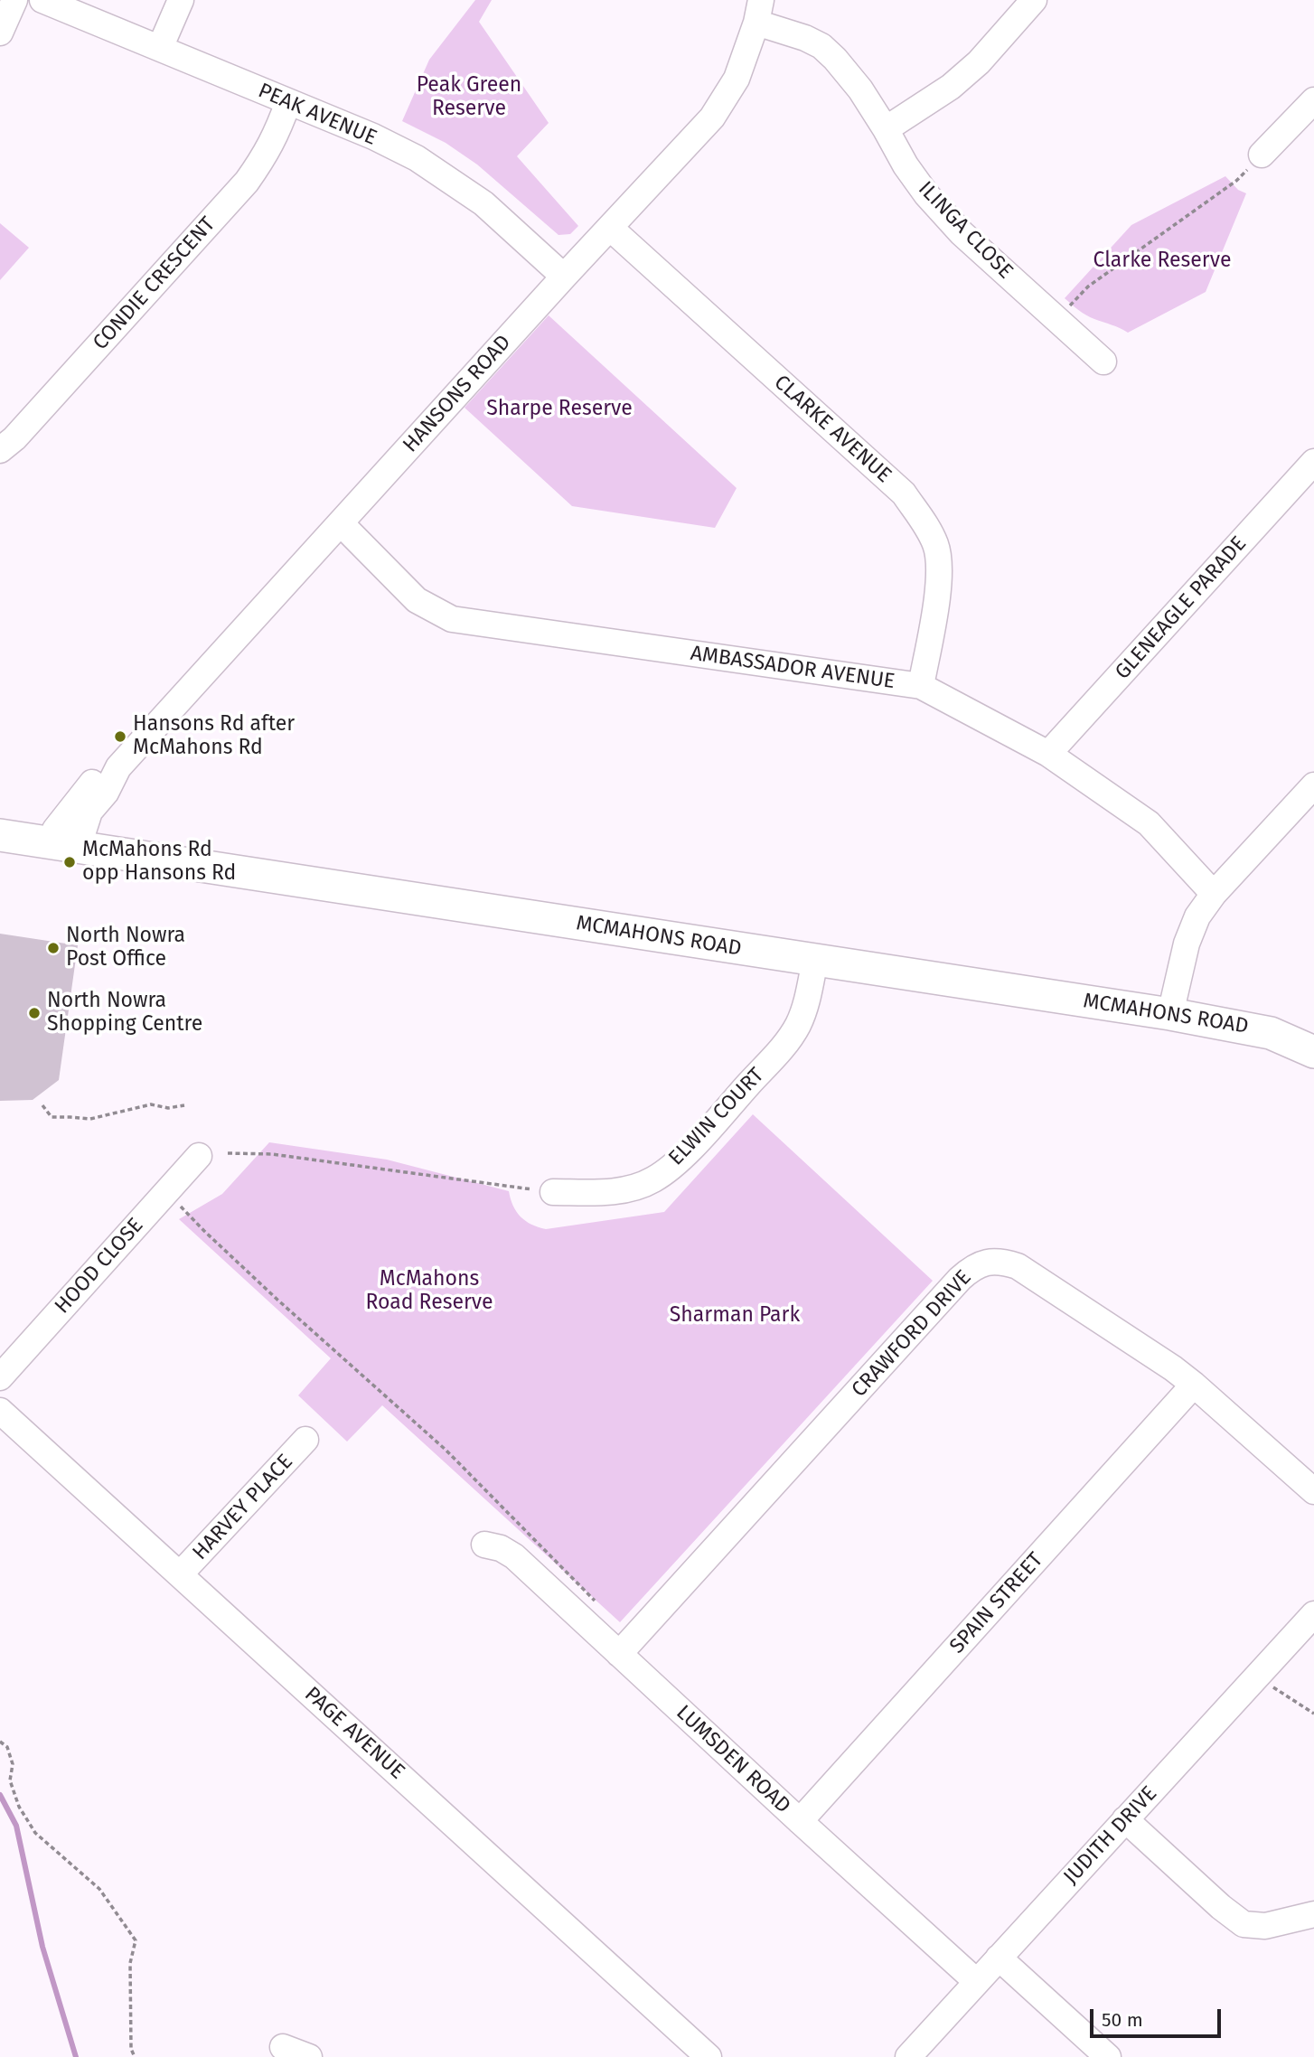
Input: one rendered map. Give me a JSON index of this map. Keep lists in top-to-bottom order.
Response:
{
  "streets": {
    "main road": ["MCMAHONS ROAD"],
    "street": [
      "PEAK AVENUE",
      "ILINGA CLOSE",
      "CONDIE CRESCENT",
      "HANSONS ROAD",
      "CLARKE AVENUE",
      "GLENEAGLE PARADE",
      "AMBASSADOR AVENUE",
      "ELWIN COURT",
      "HOOD CLOSE",
      "CRAWFORD DRIVE",
      "HARVEY PLACE",
      "SPAIN STREET",
      "PAGE AVENUE",
      "LUMSDEN ROAD",
      "JUDITH DRIVE"
    ]
  },
  "crossings": [
    ["PEAK AVENUE", "CONDIE CRESCENT"],
    ["PEAK AVENUE", "HANSONS ROAD"],
    ["ILINGA CLOSE", "HANSONS ROAD"],
    ["HANSONS ROAD", "CLARKE AVENUE"],
    ["HANSONS ROAD", "AMBASSADOR AVENUE"],
    ["HANSONS ROAD", "MCMAHONS ROAD"],
    ["CLARKE AVENUE", "AMBASSADOR AVENUE"],
    ["GLENEAGLE PARADE", "AMBASSADOR AVENUE"],
    ["MCMAHONS ROAD", "ELWIN COURT"],
    ["CRAWFORD DRIVE", "SPAIN STREET"],
    ["CRAWFORD DRIVE", "LUMSDEN ROAD"],
    ["HARVEY PLACE", "PAGE AVENUE"],
    ["SPAIN STREET", "LUMSDEN ROAD"],
    ["LUMSDEN ROAD", "JUDITH DRIVE"]
  ],
  "parks": [
    "Peak Green Reserve",
    "Clarke Reserve",
    "Sharpe Reserve",
    "McMahons Road Reserve",
    "Sharman Park"
  ],
  "places": [
    "Hansons Rd after McMahons Rd",
    "McMahons Rd opp Hansons Rd",
    "North Nowra Post Office",
    "North Nowra Shopping Centre"
  ],
  "scale_bar": "50 m"
}
